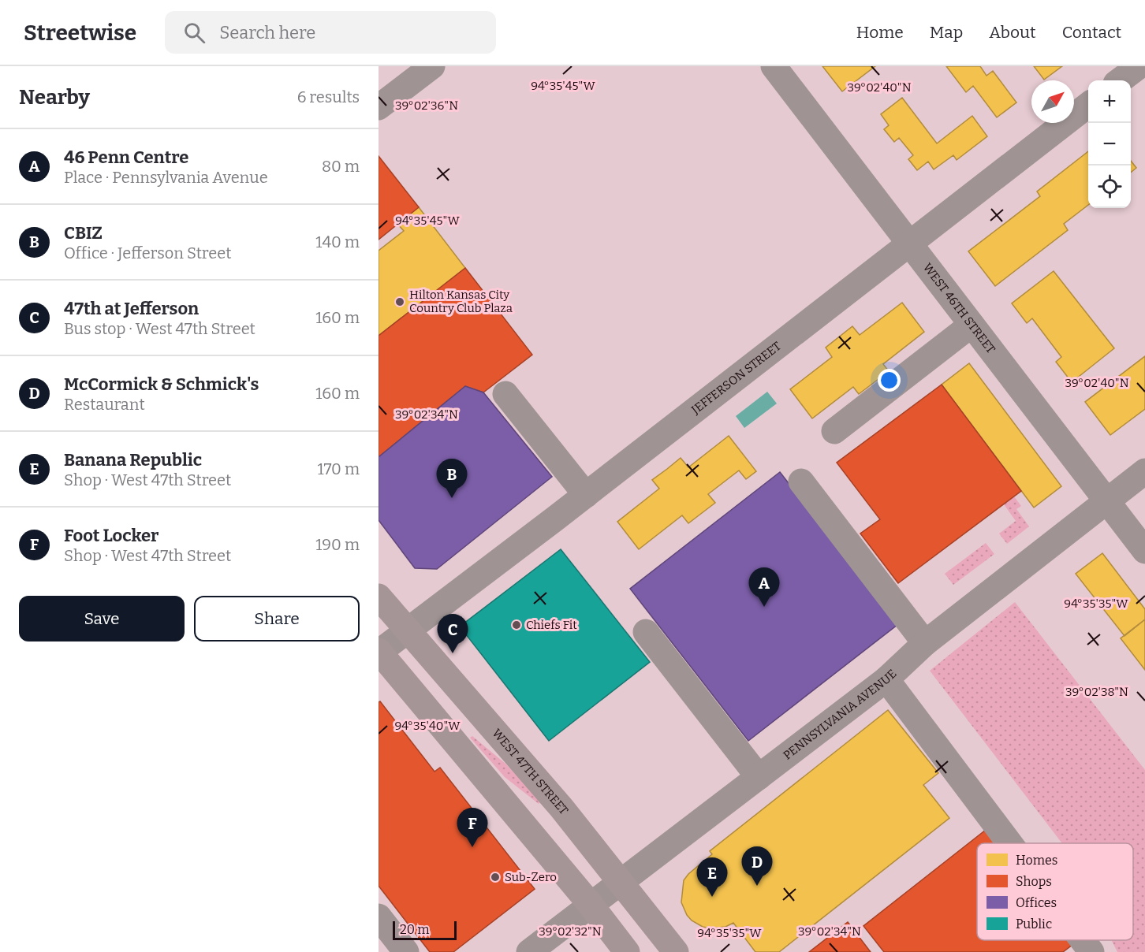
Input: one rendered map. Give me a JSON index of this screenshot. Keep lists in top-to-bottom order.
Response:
{
  "streets": {
    "main road": ["WEST 47TH STREET"],
    "street": ["WEST 46TH STREET", "JEFFERSON STREET", "PENNSYLVANIA AVENUE"]
  },
  "crossings": [
    ["WEST 46TH STREET", "JEFFERSON STREET"],
    ["WEST 46TH STREET", "PENNSYLVANIA AVENUE"],
    ["JEFFERSON STREET", "WEST 47TH STREET"],
    ["PENNSYLVANIA AVENUE", "WEST 47TH STREET"]
  ],
  "places": ["Hilton Kansas City Country Club Plaza", "Chiefs Fit", "Sub-Zero"],
  "legend": [
    "Homes",
    "Shops",
    "Offices",
    "Public"
  ],
  "scale_bar": "20 m",
  "north": "top right",
  "page": {
    "header": "Streetwise",
    "search": "Search here",
    "nav": [
      "Home",
      "Map",
      "About",
      "Contact"
    ],
    "heading": ["Nearby", "6 results"],
    "map_buttons": ["+", "−"],
    "list": [
      {
        "mark": "A",
        "name": "46 Penn Centre",
        "note": "Place · Pennsylvania Avenue",
        "value": "80 m"
      },
      {
        "mark": "B",
        "name": "CBIZ",
        "note": "Office · Jefferson Street",
        "value": "140 m"
      },
      {
        "mark": "C",
        "name": "47th at Jefferson",
        "note": "Bus stop · West 47th Street",
        "value": "160 m"
      },
      {
        "mark": "D",
        "name": "McCormick & Schmick's",
        "note": "Restaurant",
        "value": "160 m"
      },
      {
        "mark": "E",
        "name": "Banana Republic",
        "note": "Shop · West 47th Street",
        "value": "170 m"
      },
      {
        "mark": "F",
        "name": "Foot Locker",
        "note": "Shop · West 47th Street",
        "value": "190 m"
      }
    ],
    "pins": [
      "B",
      "A",
      "C",
      "F",
      "D",
      "E"
    ],
    "buttons": ["Save", "Share"],
    "scale": "20 m"
  },
  "coordinates": [
    "94°35'45\"W",
    "39°02'40\"N",
    "39°02'36\"N",
    "39°02'34\"N",
    "94°35'35\"W",
    "39°02'38\"N",
    "94°35'40\"W",
    "39°02'32\"N"
  ]
}
